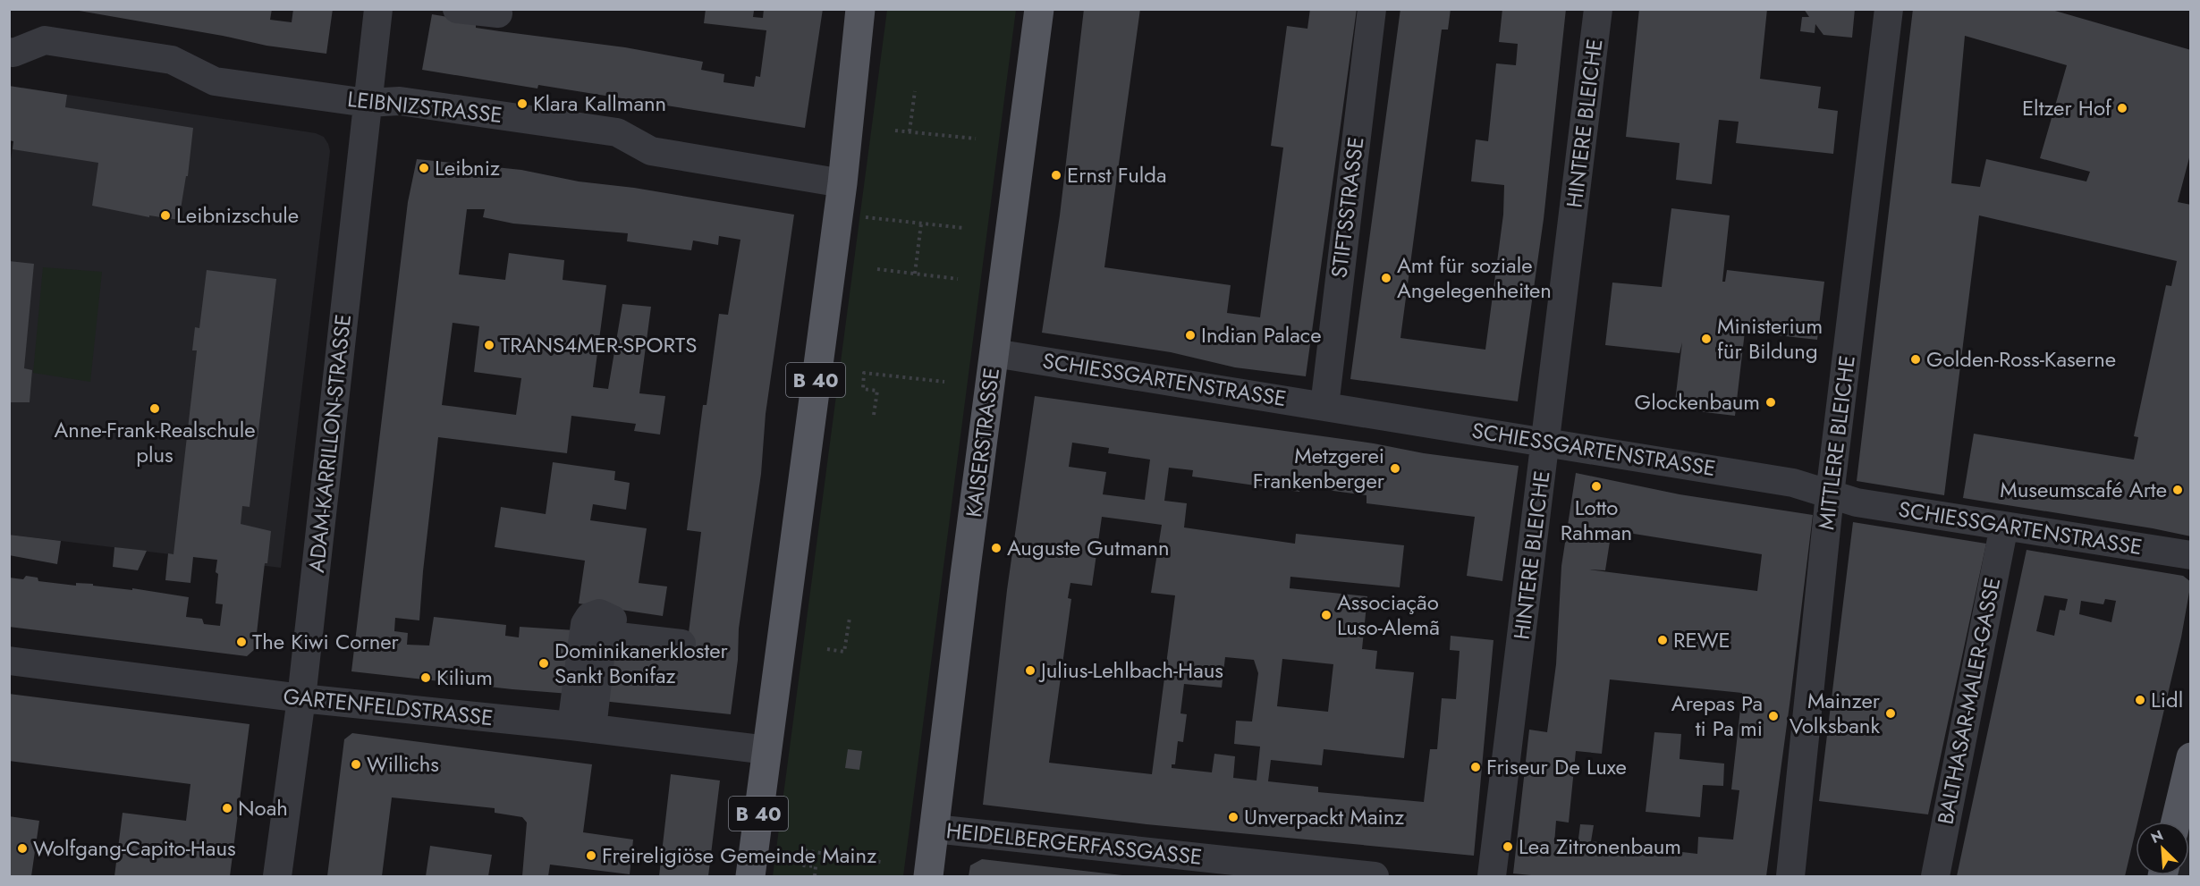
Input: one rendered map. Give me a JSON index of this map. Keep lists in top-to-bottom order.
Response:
{
  "streets": {
    "main road": ["B 40", "KAISERSTRASSE"],
    "street": [
      "LEIBNIZSTRASSE",
      "HINTERE BLEICHE",
      "STIFTSSTRASSE",
      "SCHIESSGARTENSTRASSE",
      "MITTLERE BLEICHE",
      "ADAM-KARRILLON-STRASSE",
      "BALTHASAR-MALER-GASSE",
      "GARTENFELDSTRASSE",
      "HEIDELBERGERFASSGASSE"
    ]
  },
  "crossings": [
    ["LEIBNIZSTRASSE", "B 40"],
    ["LEIBNIZSTRASSE", "ADAM-KARRILLON-STRASSE"],
    ["HINTERE BLEICHE", "SCHIESSGARTENSTRASSE"],
    ["STIFTSSTRASSE", "SCHIESSGARTENSTRASSE"],
    ["B 40", "GARTENFELDSTRASSE"],
    ["SCHIESSGARTENSTRASSE", "KAISERSTRASSE"],
    ["SCHIESSGARTENSTRASSE", "MITTLERE BLEICHE"],
    ["SCHIESSGARTENSTRASSE", "BALTHASAR-MALER-GASSE"],
    ["KAISERSTRASSE", "HEIDELBERGERFASSGASSE"],
    ["ADAM-KARRILLON-STRASSE", "GARTENFELDSTRASSE"]
  ],
  "places": [
    "Klara Kallmann",
    "Eltzer Hof",
    "Leibniz",
    "Ernst Fulda",
    "Leibnizschule",
    "Amt für soziale Angelegenheiten",
    "Indian Palace",
    "Ministerium für Bildung",
    "TRANS4MER-SPORTS",
    "Golden-Ross-Kaserne",
    "Glockenbaum",
    "Anne-Frank-Realschule plus",
    "Metzgerei Frankenberger",
    "Lotto Rahman",
    "Museumscafé Arte",
    "Auguste Gutmann",
    "Associação Luso-Alemã",
    "REWE",
    "The Kiwi Corner",
    "Dominikanerkloster Sankt Bonifaz",
    "Julius-Lehlbach-Haus",
    "Kilium",
    "Lidl",
    "Mainzer Volksbank",
    "Arepas Pa ti Pa mi",
    "Willichs",
    "Friseur De Luxe",
    "Noah",
    "Unverpackt Mainz",
    "Lea Zitronenbaum",
    "Wolfgang-Capito-Haus",
    "Freireligiöse Gemeinde Mainz"
  ],
  "north": "top left"
}
